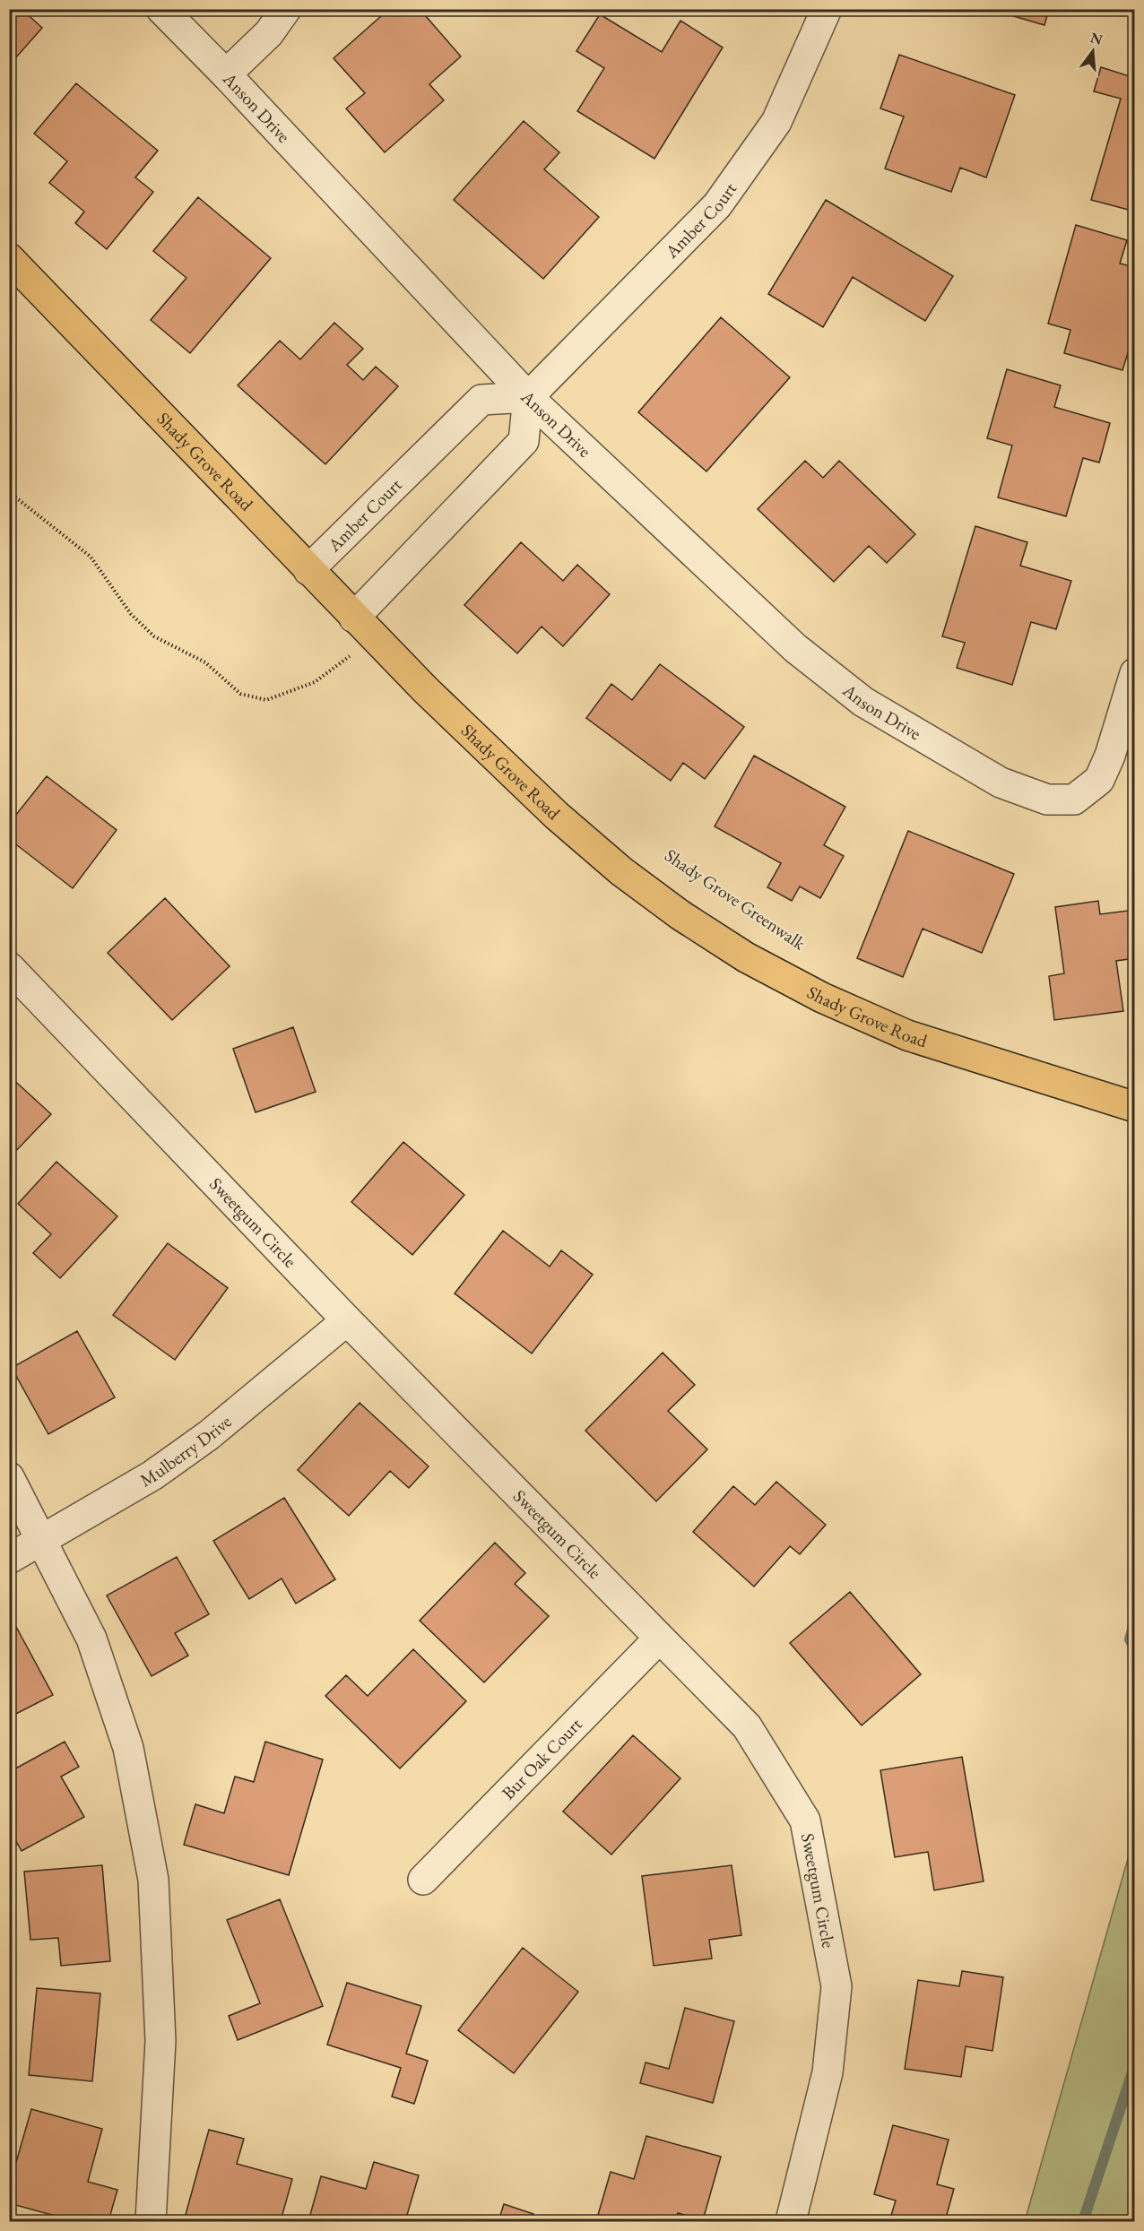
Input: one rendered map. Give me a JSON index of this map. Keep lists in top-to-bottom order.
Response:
{
  "streets": {
    "main road": ["Shady Grove Road"],
    "street": [
      "Anson Drive",
      "Amber Court",
      "Sweetgum Circle",
      "Mulberry Drive",
      "Bur Oak Court"
    ]
  },
  "crossings": [
    ["Anson Drive", "Amber Court"],
    ["Amber Court", "Shady Grove Road"],
    ["Sweetgum Circle", "Mulberry Drive"],
    ["Sweetgum Circle", "Bur Oak Court"]
  ],
  "north": "top"
}
